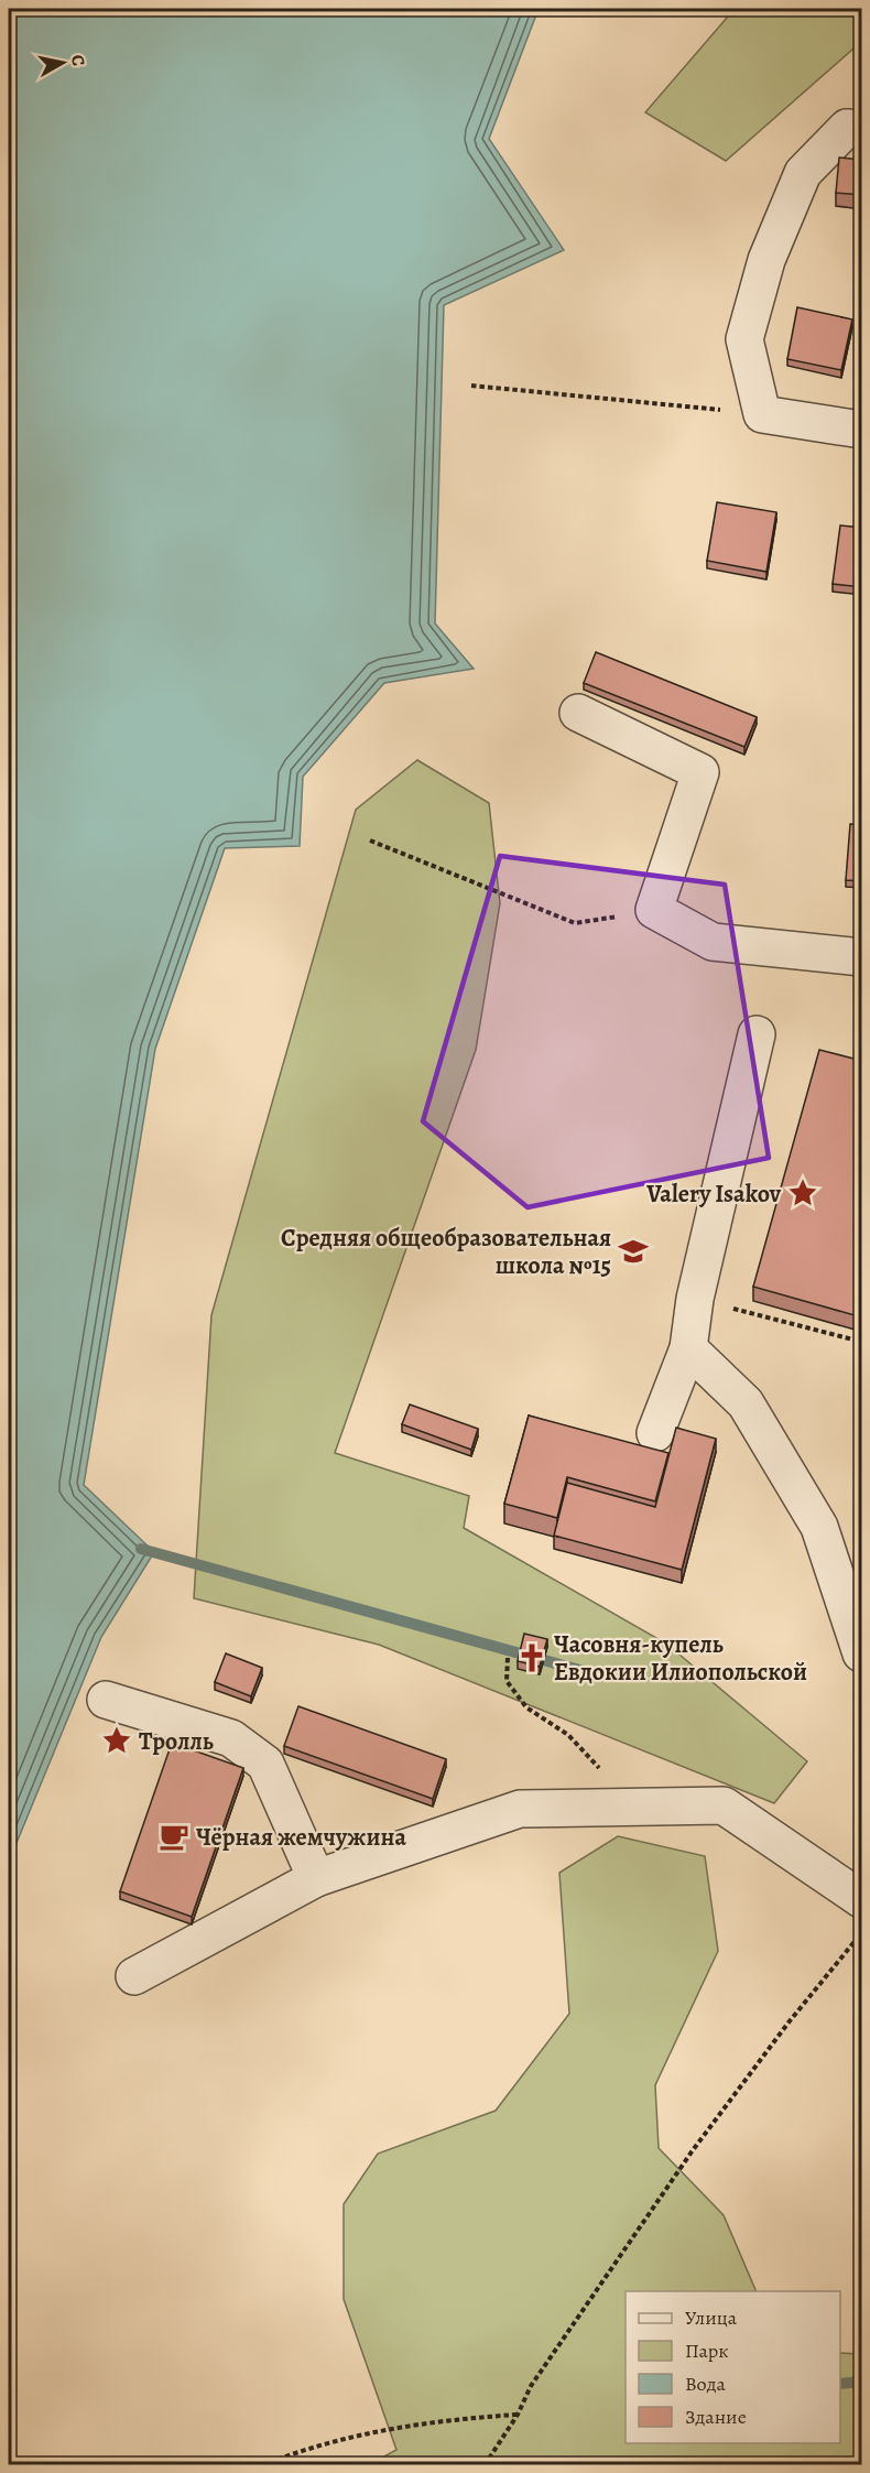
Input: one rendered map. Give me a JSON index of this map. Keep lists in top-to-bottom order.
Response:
{
  "places": {
    "place": ["Valery Isakov", "Тролль"],
    "school or university": ["Средняя общеобразовательная школа №15"],
    "church": ["Часовня-купель Евдокии Илиопольской"],
    "cafe": ["Чёрная жемчужина"]
  },
  "legend": [
    "Улица",
    "Парк",
    "Вода",
    "Здание"
  ],
  "north": "right"
}
